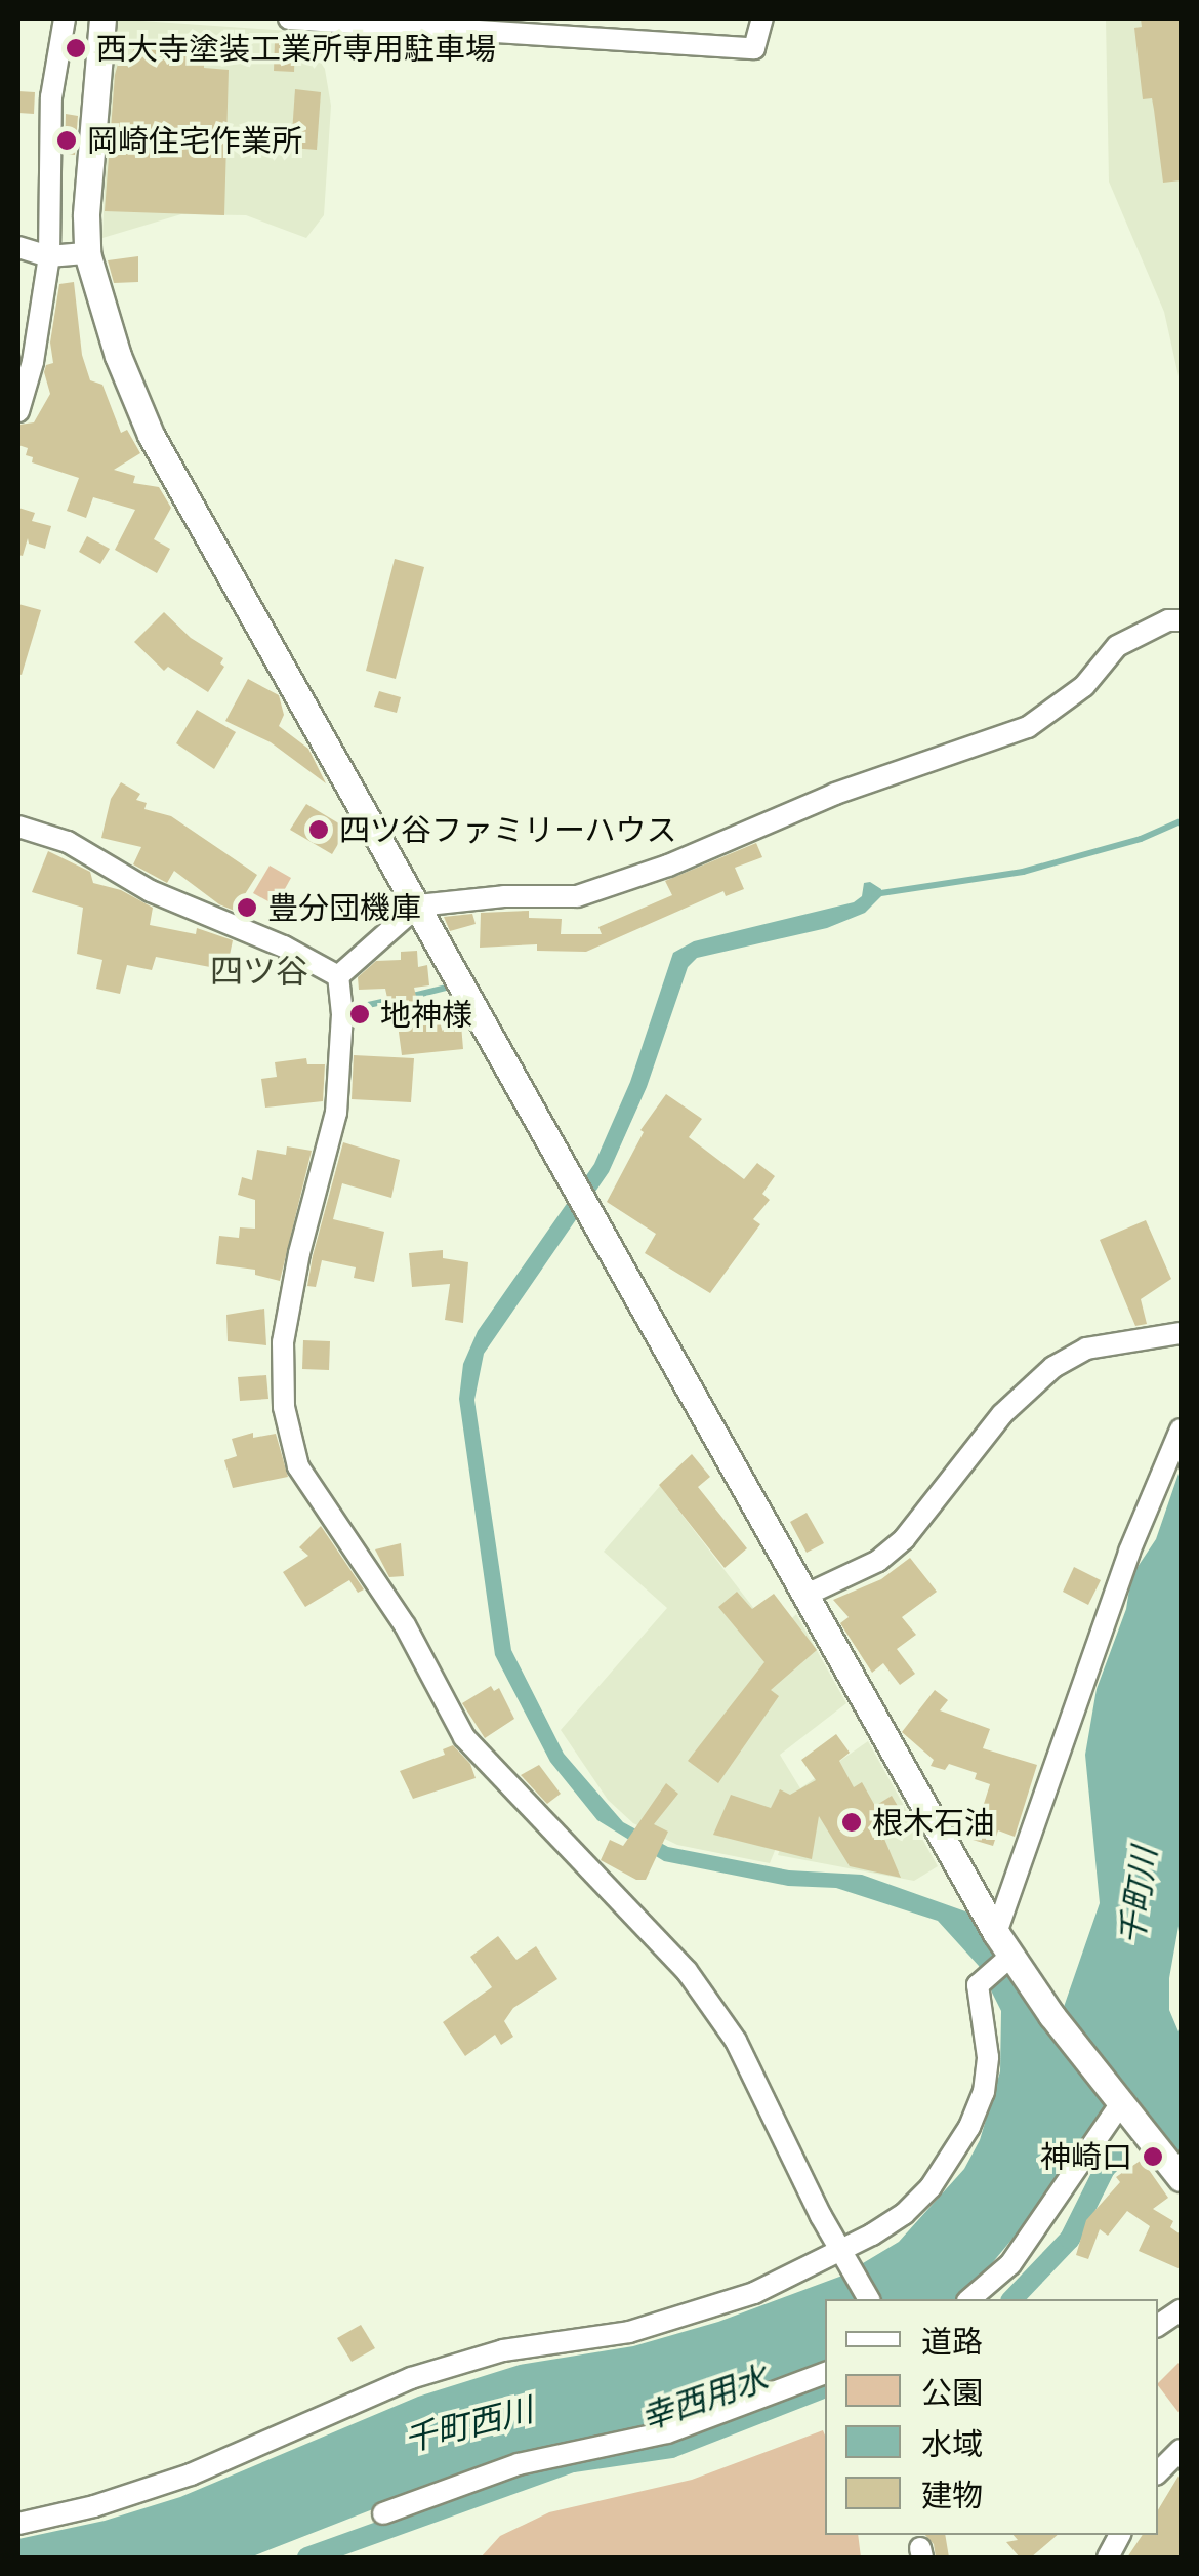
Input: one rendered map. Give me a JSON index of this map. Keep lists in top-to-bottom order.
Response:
{
  "districts": ["四ツ谷"],
  "water": ["千町川", "幸西用水", "千町西川"],
  "places": [
    "西大寺塗装工業所専用駐車場",
    "岡崎住宅作業所",
    "四ツ谷ファミリーハウス",
    "豊分団機庫",
    "地神様",
    "根木石油",
    "神崎口"
  ],
  "legend": [
    "道路",
    "公園",
    "水域",
    "建物"
  ]
}
